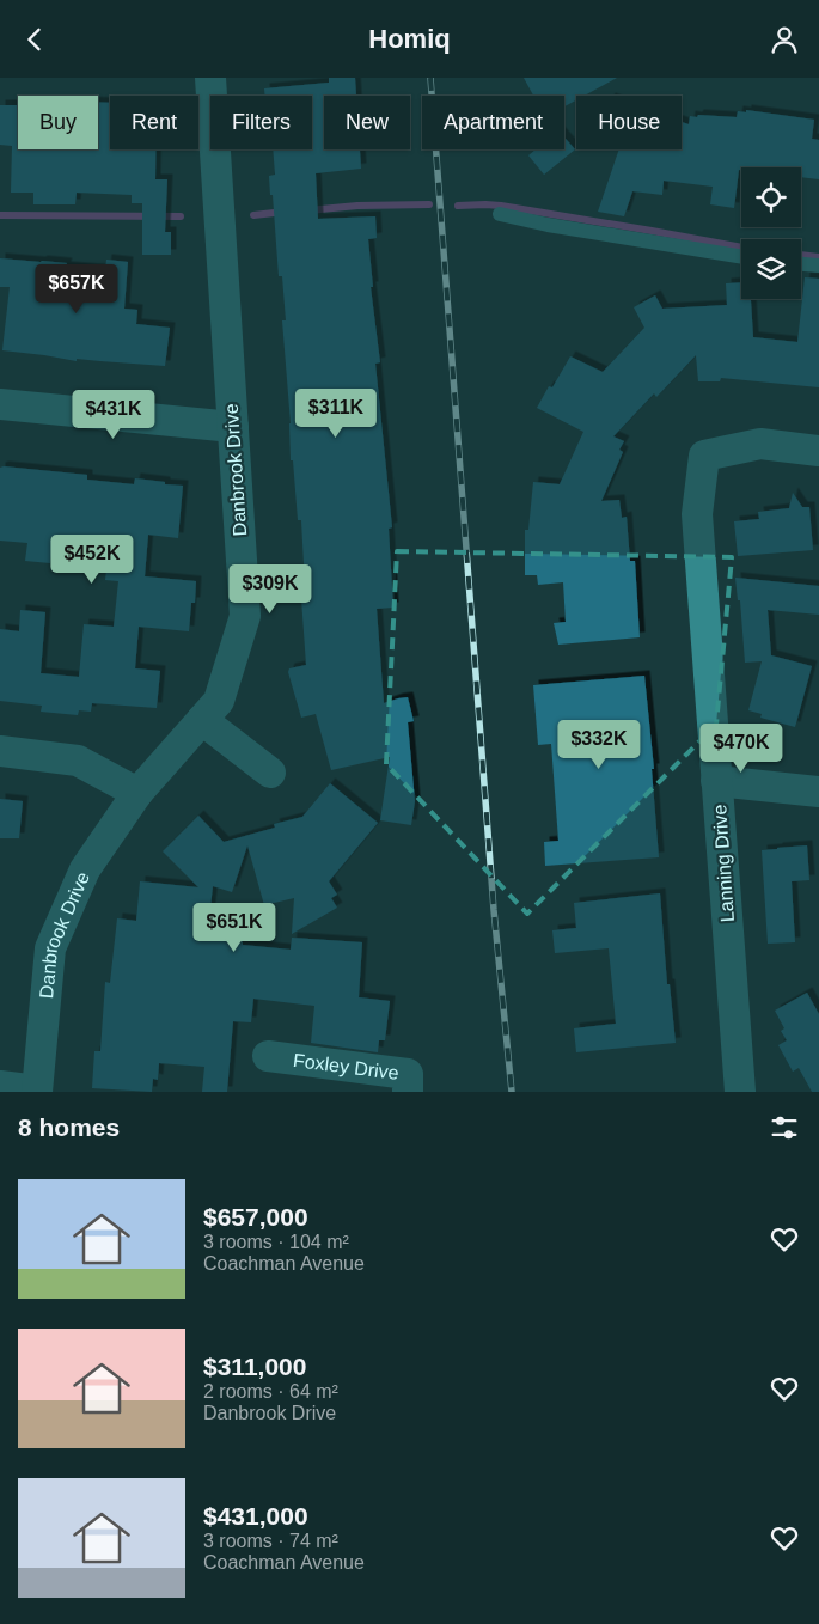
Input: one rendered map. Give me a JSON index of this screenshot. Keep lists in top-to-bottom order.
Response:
{
  "streets": {
    "street": ["Danbrook Drive", "Lanning Drive", "Foxley Drive"]
  },
  "page": {
    "header": "Homiq",
    "chip": [
      "Buy",
      "Rent",
      "Filters",
      "New",
      "Apartment",
      "House"
    ],
    "price": [
      "$657K",
      "$311K",
      "$431K",
      "$452K",
      "$309K",
      "$332K",
      "$470K",
      "$651K"
    ],
    "heading": "8 homes",
    "list": [
      {
        "name": "$657,000",
        "note": "3 rooms · 104 m² · Coachman Avenue"
      },
      {
        "name": "$311,000",
        "note": "2 rooms · 64 m² · Danbrook Drive"
      },
      {
        "name": "$431,000",
        "note": "3 rooms · 74 m² · Coachman Avenue"
      }
    ]
  }
}
